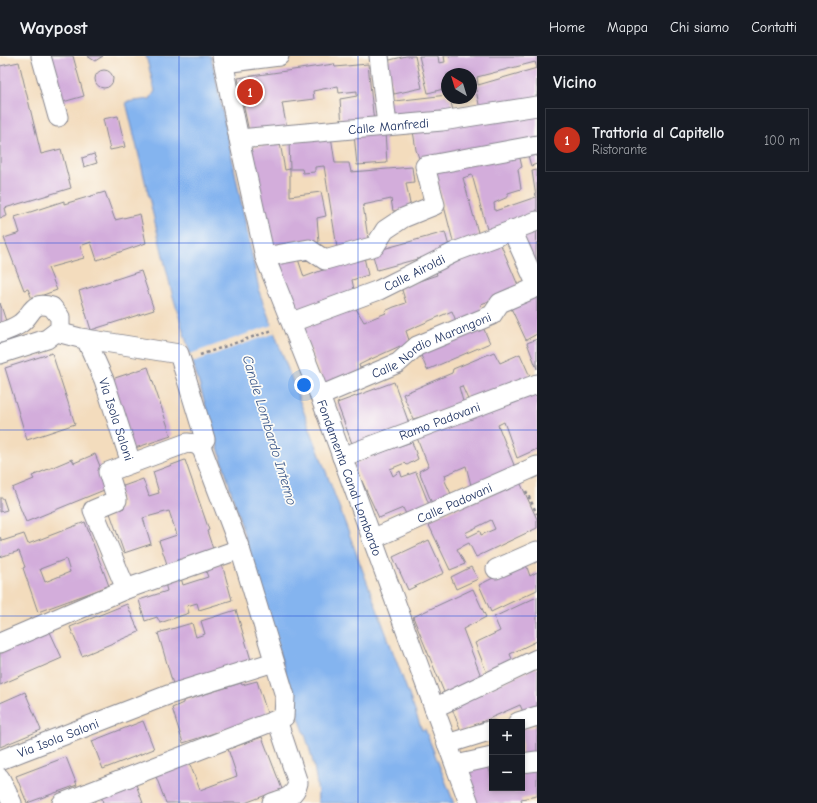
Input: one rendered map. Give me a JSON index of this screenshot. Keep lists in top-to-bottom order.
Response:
{
  "streets": {
    "street": [
      "Calle Manfredi",
      "Calle Airoldi",
      "Calle Nordio Marangoni",
      "Via Isola Saloni",
      "Ramo Padovani",
      "Fondamenta Canal Lombardo",
      "Calle Padovani"
    ]
  },
  "crossings": [
    ["Calle Manfredi", "Fondamenta Canal Lombardo"],
    ["Calle Airoldi", "Calle Nordio Marangoni"],
    ["Calle Airoldi", "Fondamenta Canal Lombardo"],
    ["Calle Nordio Marangoni", "Fondamenta Canal Lombardo"],
    ["Ramo Padovani", "Fondamenta Canal Lombardo"],
    ["Fondamenta Canal Lombardo", "Calle Padovani"]
  ],
  "water": ["Canale Lombardo Interno"],
  "north": "top left",
  "page": {
    "header": "Waypost",
    "nav": [
      "Home",
      "Mappa",
      "Chi siamo",
      "Contatti"
    ],
    "heading": "Vicino",
    "pins": "1",
    "list": [
      {
        "mark": "1",
        "name": "Trattoria al Capitello",
        "note": "Ristorante",
        "value": "100 m"
      }
    ],
    "map_buttons": ["+", "−"]
  }
}
